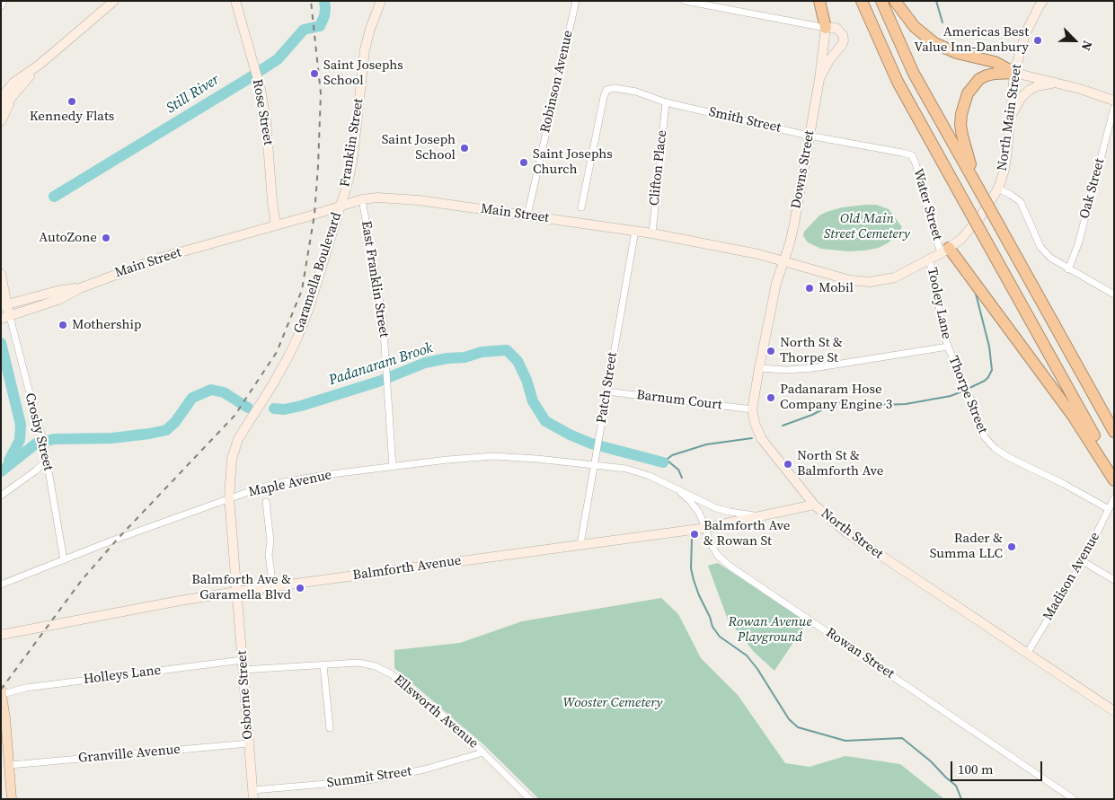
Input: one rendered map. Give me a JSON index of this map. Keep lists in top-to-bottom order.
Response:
{
  "streets": {
    "main road": [
      "Rose Street",
      "North Main Street",
      "Franklin Street",
      "Downs Street",
      "Main Street",
      "Garamella Boulevard",
      "Crosby Street",
      "North Street",
      "Balmforth Avenue",
      "Osborne Street"
    ],
    "street": [
      "Robinson Avenue",
      "Smith Street",
      "Clifton Place",
      "Oak Street",
      "Water Street",
      "East Franklin Street",
      "Tooley Lane",
      "Patch Street",
      "Thorpe Street",
      "Barnum Court",
      "Maple Avenue",
      "Madison Avenue",
      "Rowan Street",
      "Holleys Lane",
      "Ellsworth Avenue",
      "Granville Avenue",
      "Summit Street"
    ]
  },
  "crossings": [
    ["Robinson Avenue", "Main Street"],
    ["Rose Street", "Main Street"],
    ["North Main Street", "Water Street"],
    ["North Main Street", "Main Street"],
    ["Smith Street", "Clifton Place"],
    ["Smith Street", "Downs Street"],
    ["Smith Street", "Water Street"],
    ["Franklin Street", "Main Street"],
    ["Franklin Street", "Garamella Boulevard"],
    ["Clifton Place", "Main Street"],
    ["Downs Street", "Main Street"],
    ["Downs Street", "North Street"],
    ["Water Street", "Main Street"],
    ["Main Street", "Garamella Boulevard"],
    ["Main Street", "East Franklin Street"],
    ["Main Street", "Tooley Lane"],
    ["Main Street", "Patch Street"],
    ["Main Street", "Crosby Street"],
    ["Main Street", "North Street"],
    ["Garamella Boulevard", "Maple Avenue"],
    ["Garamella Boulevard", "Balmforth Avenue"],
    ["Garamella Boulevard", "Osborne Street"],
    ["East Franklin Street", "Maple Avenue"],
    ["Tooley Lane", "Thorpe Street"],
    ["Patch Street", "Barnum Court"],
    ["Patch Street", "Maple Avenue"],
    ["Patch Street", "Balmforth Avenue"],
    ["Patch Street", "Rowan Street"],
    ["Thorpe Street", "North Street"],
    ["Thorpe Street", "Madison Avenue"],
    ["Barnum Court", "North Street"],
    ["Crosby Street", "Maple Avenue"],
    ["Maple Avenue", "Rowan Street"],
    ["North Street", "Balmforth Avenue"],
    ["North Street", "Madison Avenue"],
    ["Balmforth Avenue", "Rowan Street"],
    ["Balmforth Avenue", "Osborne Street"],
    ["Holleys Lane", "Osborne Street"],
    ["Osborne Street", "Ellsworth Avenue"],
    ["Osborne Street", "Granville Avenue"],
    ["Osborne Street", "Summit Street"],
    ["Ellsworth Avenue", "Summit Street"]
  ],
  "water": ["Still River", "Padanaram Brook"],
  "parks": ["Old Main Street Cemetery", "Rowan Avenue Playground", "Wooster Cemetery"],
  "places": [
    "Americas Best Value Inn-Danbury",
    "Saint Josephs School",
    "Kennedy Flats",
    "Saint Joseph School",
    "Saint Josephs Church",
    "AutoZone",
    "Mobil",
    "Mothership",
    "North St & Thorpe St",
    "Padanaram Hose Company Engine 3",
    "North St & Balmforth Ave",
    "Balmforth Ave & Rowan St",
    "Rader & Summa LLC",
    "Balmforth Ave & Garamella Blvd"
  ],
  "scale_bar": "100 m",
  "north": "bottom right"
}
